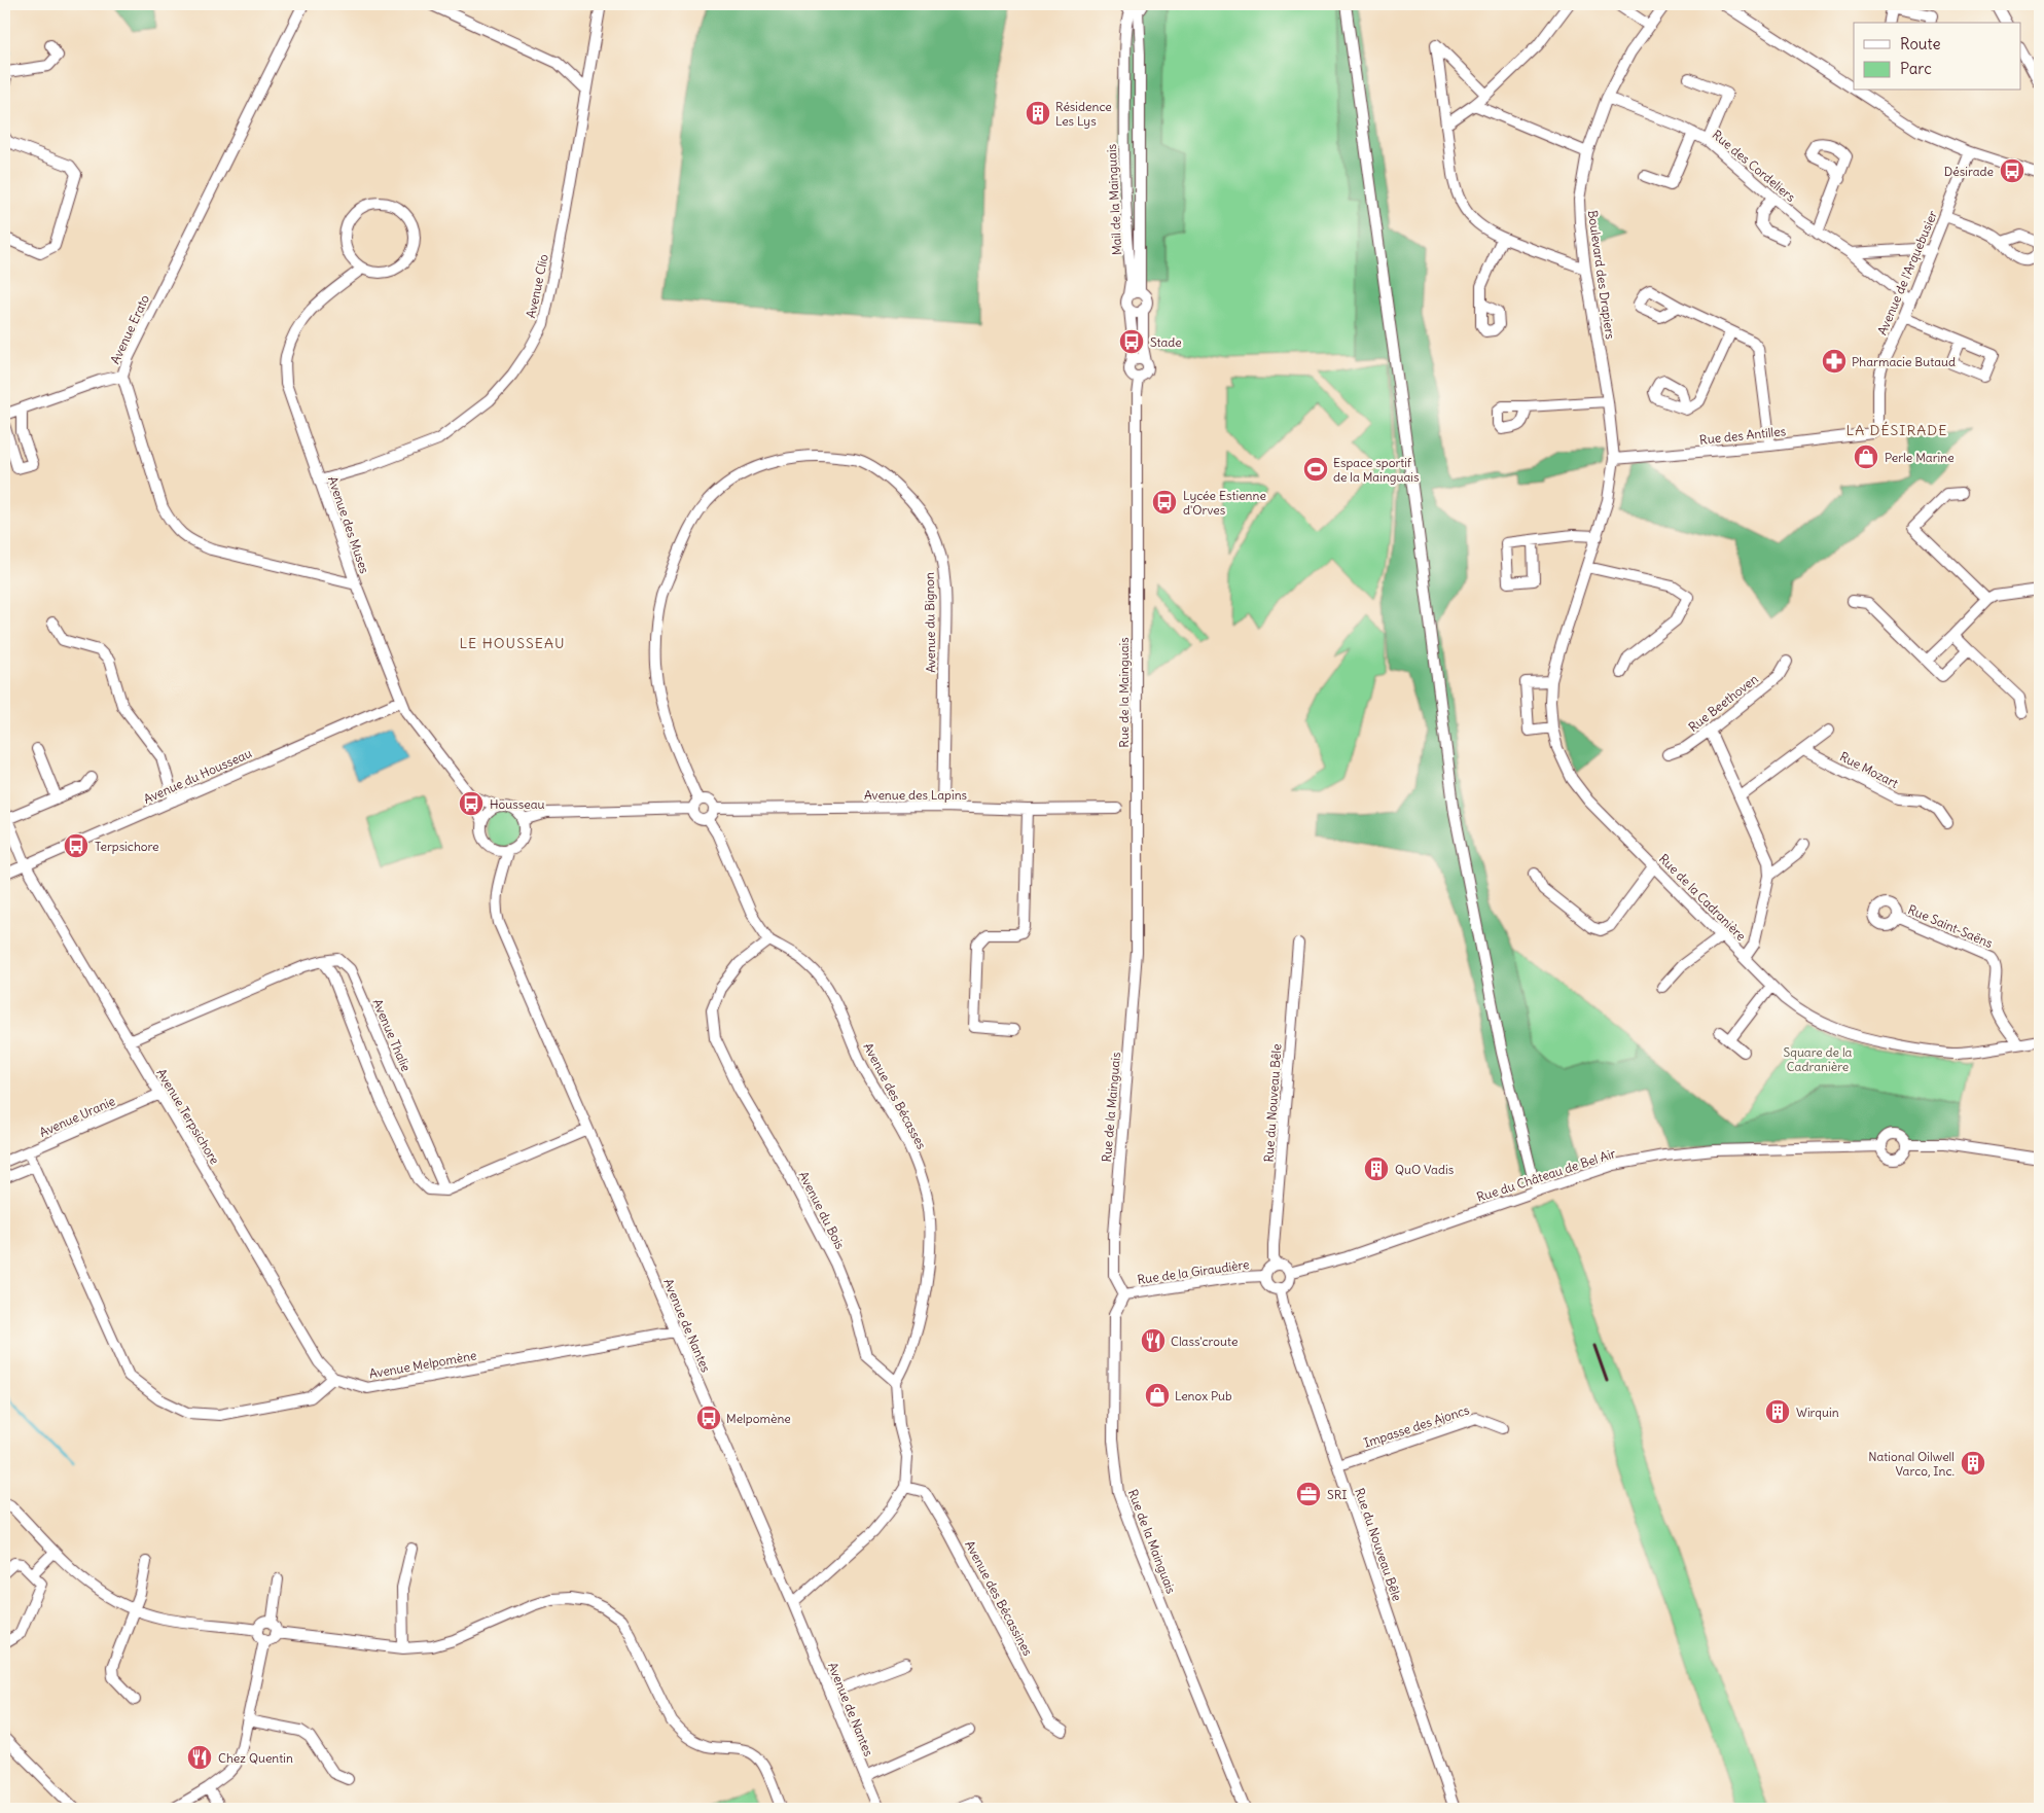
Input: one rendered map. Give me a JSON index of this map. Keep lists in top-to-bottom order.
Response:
{
  "streets": {
    "street": [
      "Rue des Cordeliers",
      "Mail de la Mainguais",
      "Avenue de l'Arquebusier",
      "Boulevard des Drapiers",
      "Avenue Clio",
      "Avenue Erato",
      "Rue des Antilles",
      "Avenue des Muses",
      "Avenue du Bignon",
      "Rue de la Mainguais",
      "Rue Beethoven",
      "Rue Mozart",
      "Avenue du Housseau",
      "Avenue des Lapins",
      "Rue de la Cadranière",
      "Rue Saint-Saëns",
      "Avenue Thalie",
      "Avenue des Bécasses",
      "Rue du Nouveau Bêle",
      "Avenue Uranie",
      "Avenue Terpsichore",
      "Rue du Château de Bel Air",
      "Avenue du Bois",
      "Rue de la Giraudière",
      "Avenue de Nantes",
      "Avenue Melpomène",
      "Impasse des Ajoncs",
      "Avenue des Bécassines"
    ]
  },
  "crossings": [
    ["Rue des Cordeliers", "Avenue de l'Arquebusier"],
    ["Rue des Cordeliers", "Boulevard des Drapiers"],
    ["Avenue de l'Arquebusier", "Rue des Antilles"],
    ["Boulevard des Drapiers", "Rue des Antilles"],
    ["Boulevard des Drapiers", "Rue de la Cadranière"],
    ["Avenue Clio", "Avenue des Muses"],
    ["Avenue Erato", "Avenue des Muses"],
    ["Avenue des Muses", "Avenue du Housseau"],
    ["Avenue des Muses", "Avenue de Nantes"],
    ["Avenue du Bignon", "Avenue des Lapins"],
    ["Rue de la Mainguais", "Rue de la Giraudière"],
    ["Avenue du Housseau", "Avenue Terpsichore"],
    ["Rue de la Cadranière", "Rue Saint-Saëns"],
    ["Avenue Thalie", "Avenue Terpsichore"],
    ["Avenue des Bécasses", "Avenue du Bois"],
    ["Rue du Nouveau Bêle", "Rue du Château de Bel Air"],
    ["Rue du Nouveau Bêle", "Rue de la Giraudière"],
    ["Rue du Nouveau Bêle", "Impasse des Ajoncs"],
    ["Avenue Uranie", "Avenue Terpsichore"],
    ["Avenue Terpsichore", "Avenue Melpomène"],
    ["Rue du Château de Bel Air", "Rue de la Giraudière"],
    ["Avenue de Nantes", "Avenue Melpomène"]
  ],
  "districts": ["LA DÉSIRADE", "LE HOUSSEAU"],
  "parks": ["Square de la Cadranière"],
  "places": {
    "building": [
      "Résidence Les Lys",
      "QuO Vadis",
      "Wirquin",
      "National Oilwell Varco, Inc."
    ],
    "bus stop": [
      "Désirade",
      "Stade",
      "Lycée Estienne d'Orves",
      "Housseau",
      "Terpsichore",
      "Melpomène"
    ],
    "pharmacy": ["Pharmacie Butaud"],
    "shop": ["Perle Marine", "Lenox Pub"],
    "sports": ["Espace sportif de la Mainguais"],
    "restaurant": ["Class'croute", "Chez Quentin"],
    "office": ["SRI"]
  },
  "legend": ["Route", "Parc"]
}
